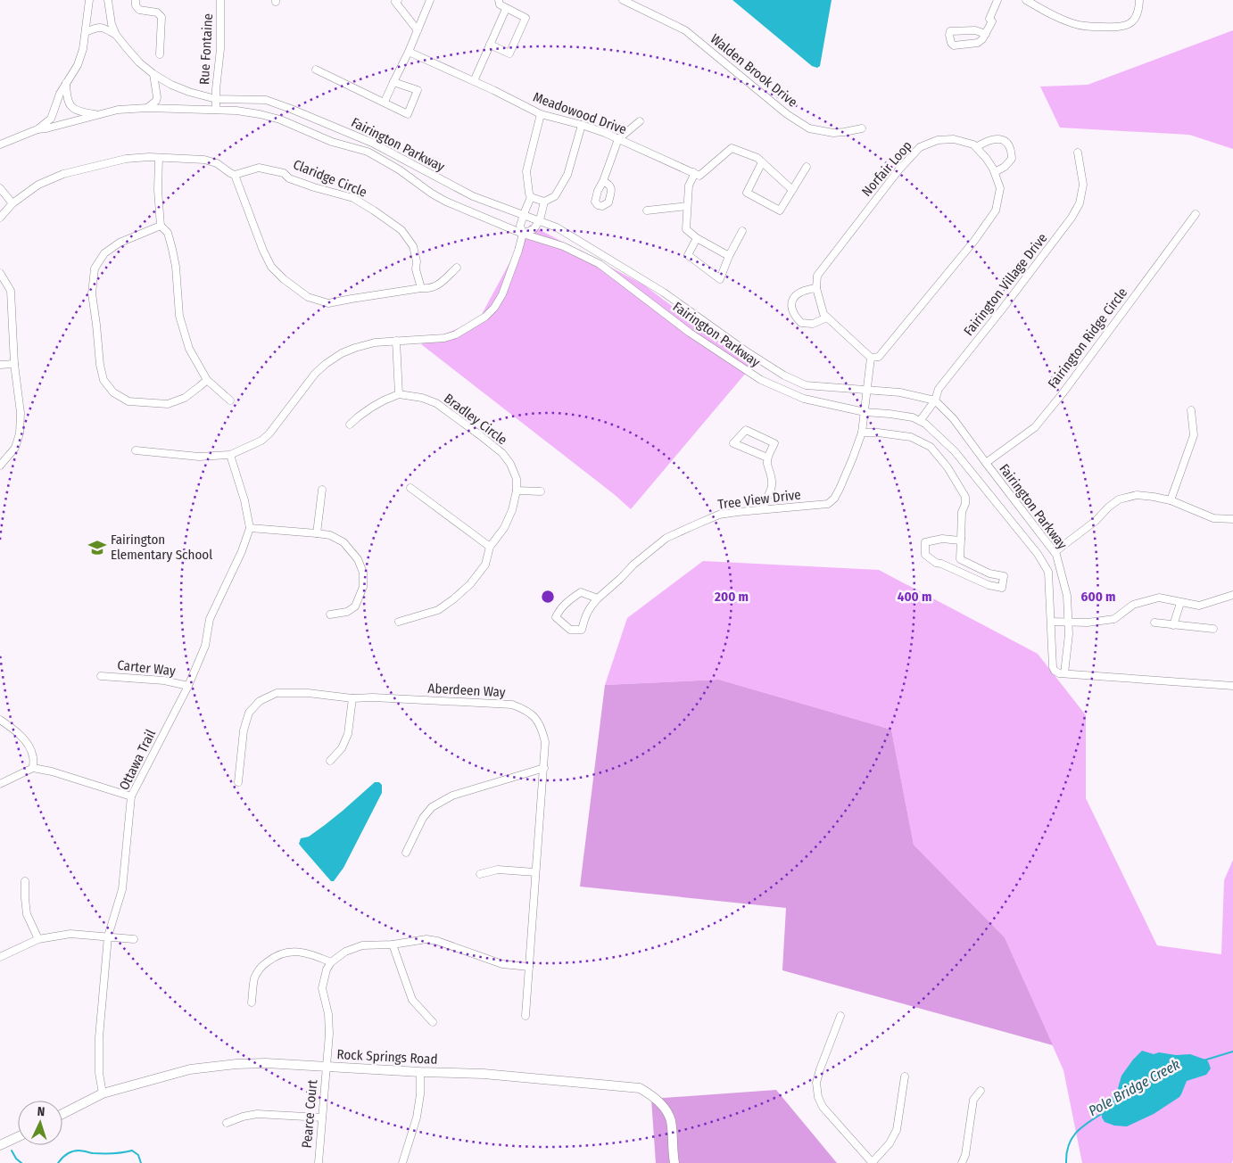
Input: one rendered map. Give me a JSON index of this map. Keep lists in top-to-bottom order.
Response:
{
  "streets": {
    "street": [
      "Rue Fontaine",
      "Walden Brook Drive",
      "Meadowood Drive",
      "Fairington Parkway",
      "Norfair Loop",
      "Claridge Circle",
      "Fairington Village Drive",
      "Fairington Ridge Circle",
      "Bradley Circle",
      "Tree View Drive",
      "Carter Way",
      "Aberdeen Way",
      "Ottawa Trail",
      "Rock Springs Road",
      "Pearce Court"
    ]
  },
  "crossings": [
    ["Rue Fontaine", "Fairington Parkway"],
    ["Fairington Parkway", "Fairington Village Drive"],
    ["Fairington Parkway", "Fairington Ridge Circle"],
    ["Fairington Parkway", "Tree View Drive"],
    ["Carter Way", "Ottawa Trail"],
    ["Ottawa Trail", "Rock Springs Road"],
    ["Rock Springs Road", "Pearce Court"]
  ],
  "water": ["Pole Bridge Creek"],
  "places": {
    "school or university": ["Fairington Elementary School"]
  },
  "north": "top",
  "rings": ["200 m", "400 m", "600 m"]
}
